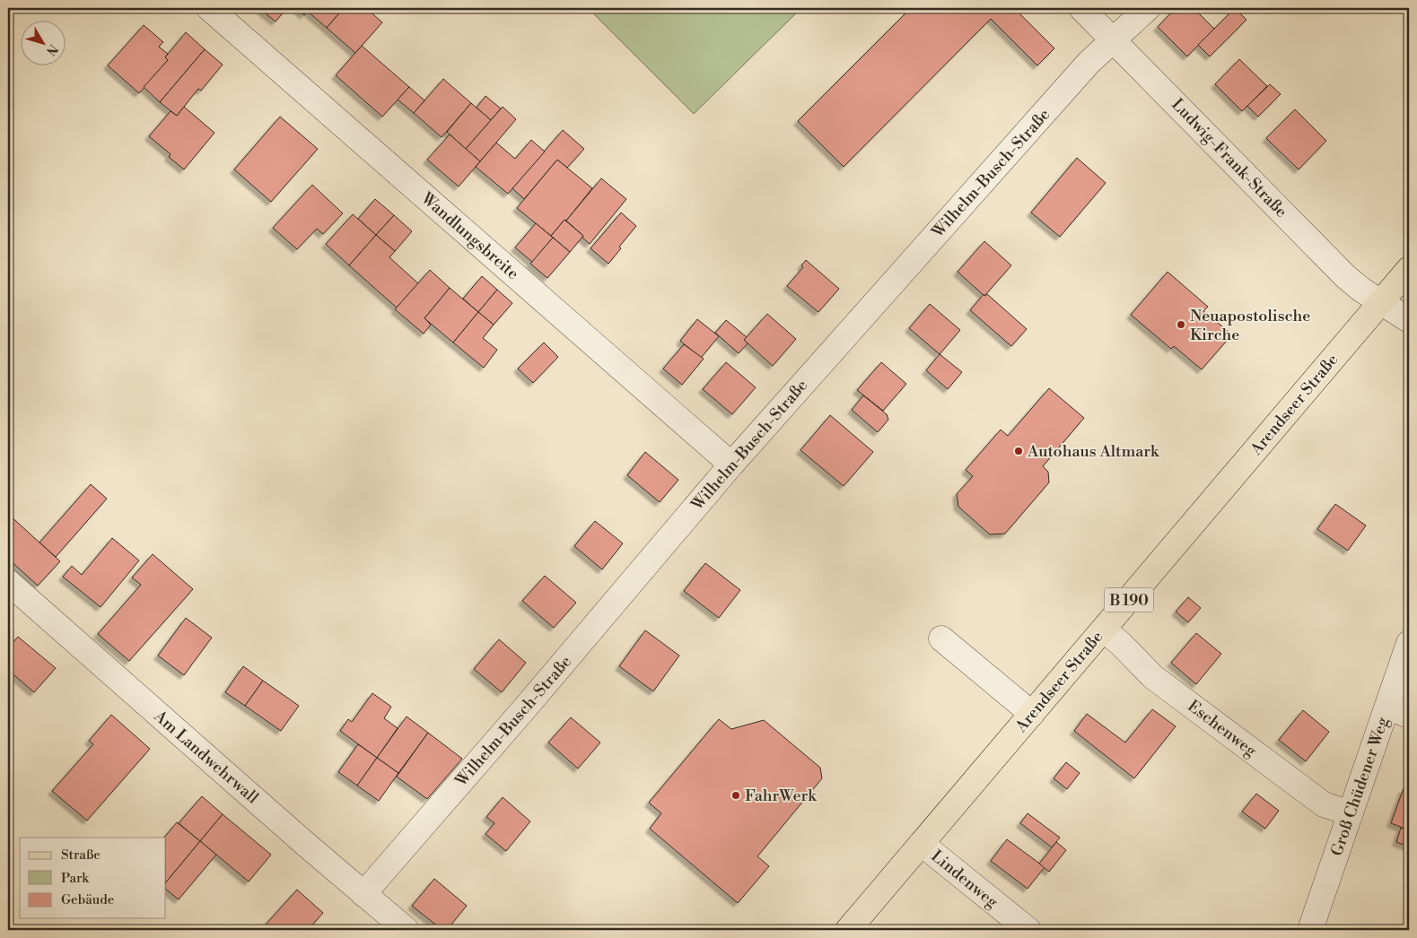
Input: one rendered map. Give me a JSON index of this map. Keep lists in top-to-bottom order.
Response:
{
  "streets": {
    "main road": ["Arendseer Straße", "B 190"],
    "street": [
      "Ludwig-Frank-Straße",
      "Wilhelm-Busch-Straße",
      "Wandlungsbreite",
      "Eschenweg",
      "Am Landwehrwall",
      "Groß Chüdener Weg",
      "Lindenweg"
    ]
  },
  "crossings": [
    ["Ludwig-Frank-Straße", "Wilhelm-Busch-Straße"],
    ["Ludwig-Frank-Straße", "Arendseer Straße"],
    ["Wilhelm-Busch-Straße", "Wandlungsbreite"],
    ["Wilhelm-Busch-Straße", "Am Landwehrwall"],
    ["Arendseer Straße", "Eschenweg"],
    ["Arendseer Straße", "Lindenweg"],
    ["Eschenweg", "Groß Chüdener Weg"]
  ],
  "places": ["Neuapostolische Kirche", "Autohaus Altmark", "FahrWerk"],
  "legend": ["Straße", "Park", "Gebäude"],
  "north": "bottom right"
}
